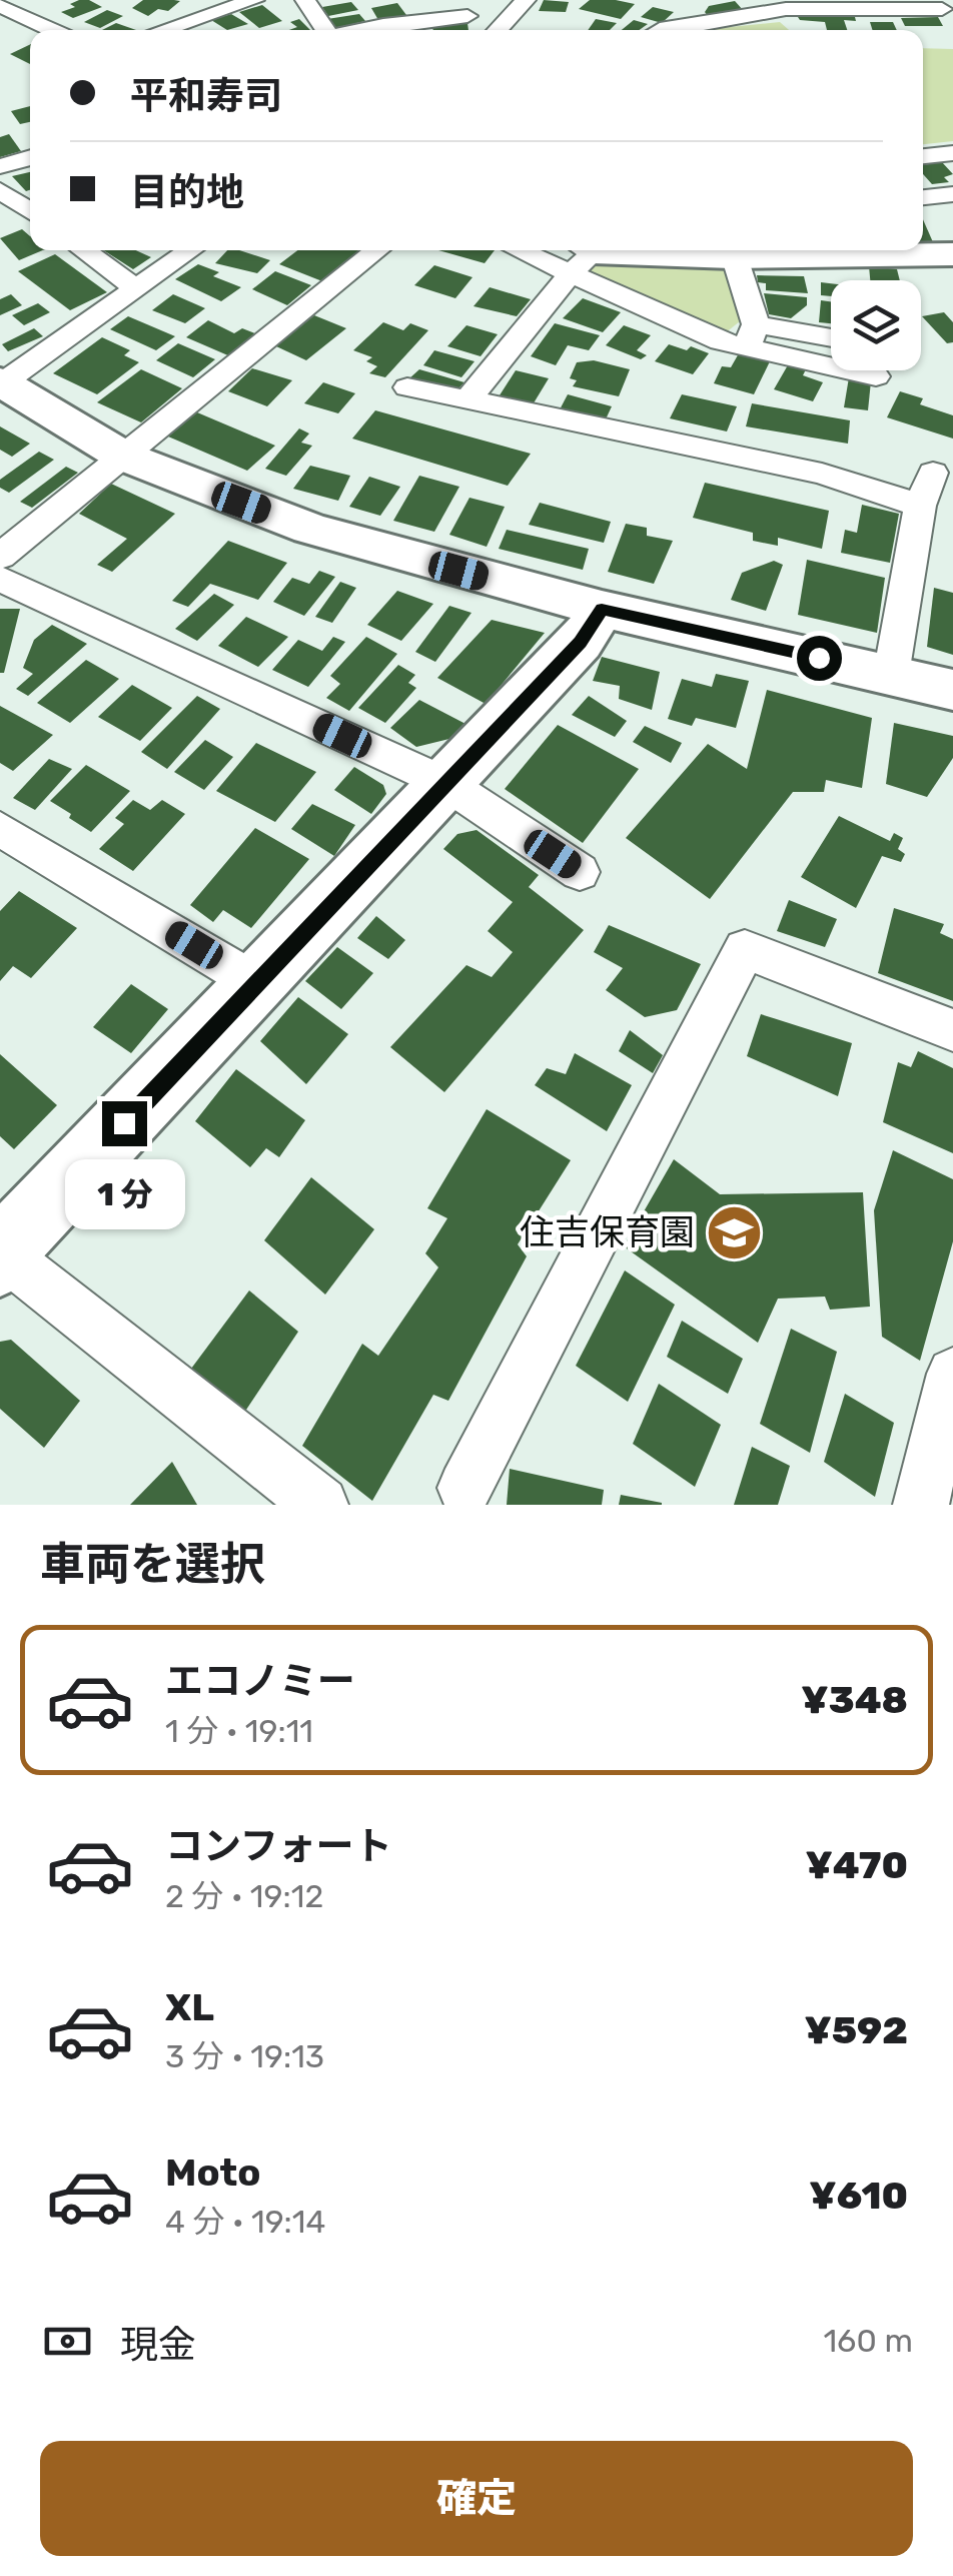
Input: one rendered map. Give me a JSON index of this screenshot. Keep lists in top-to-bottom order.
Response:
{
  "places": {
    "school or university": ["住吉保育園"]
  },
  "page": {
    "banner": ["平和寿司", "目的地"],
    "bubble": "1 分",
    "heading": "車両を選択",
    "list": [
      {
        "name": "エコノミー",
        "note": "1 分 · 19:11",
        "value": "¥348"
      },
      {
        "name": "コンフォート",
        "note": "2 分 · 19:12",
        "value": "¥470"
      },
      {
        "name": "XL",
        "note": "3 分 · 19:13",
        "value": "¥592"
      },
      {
        "name": "Moto",
        "note": "4 分 · 19:14",
        "value": "¥610"
      }
    ],
    "pay": ["現金", "160 m"],
    "buttons": "確定"
  }
}
